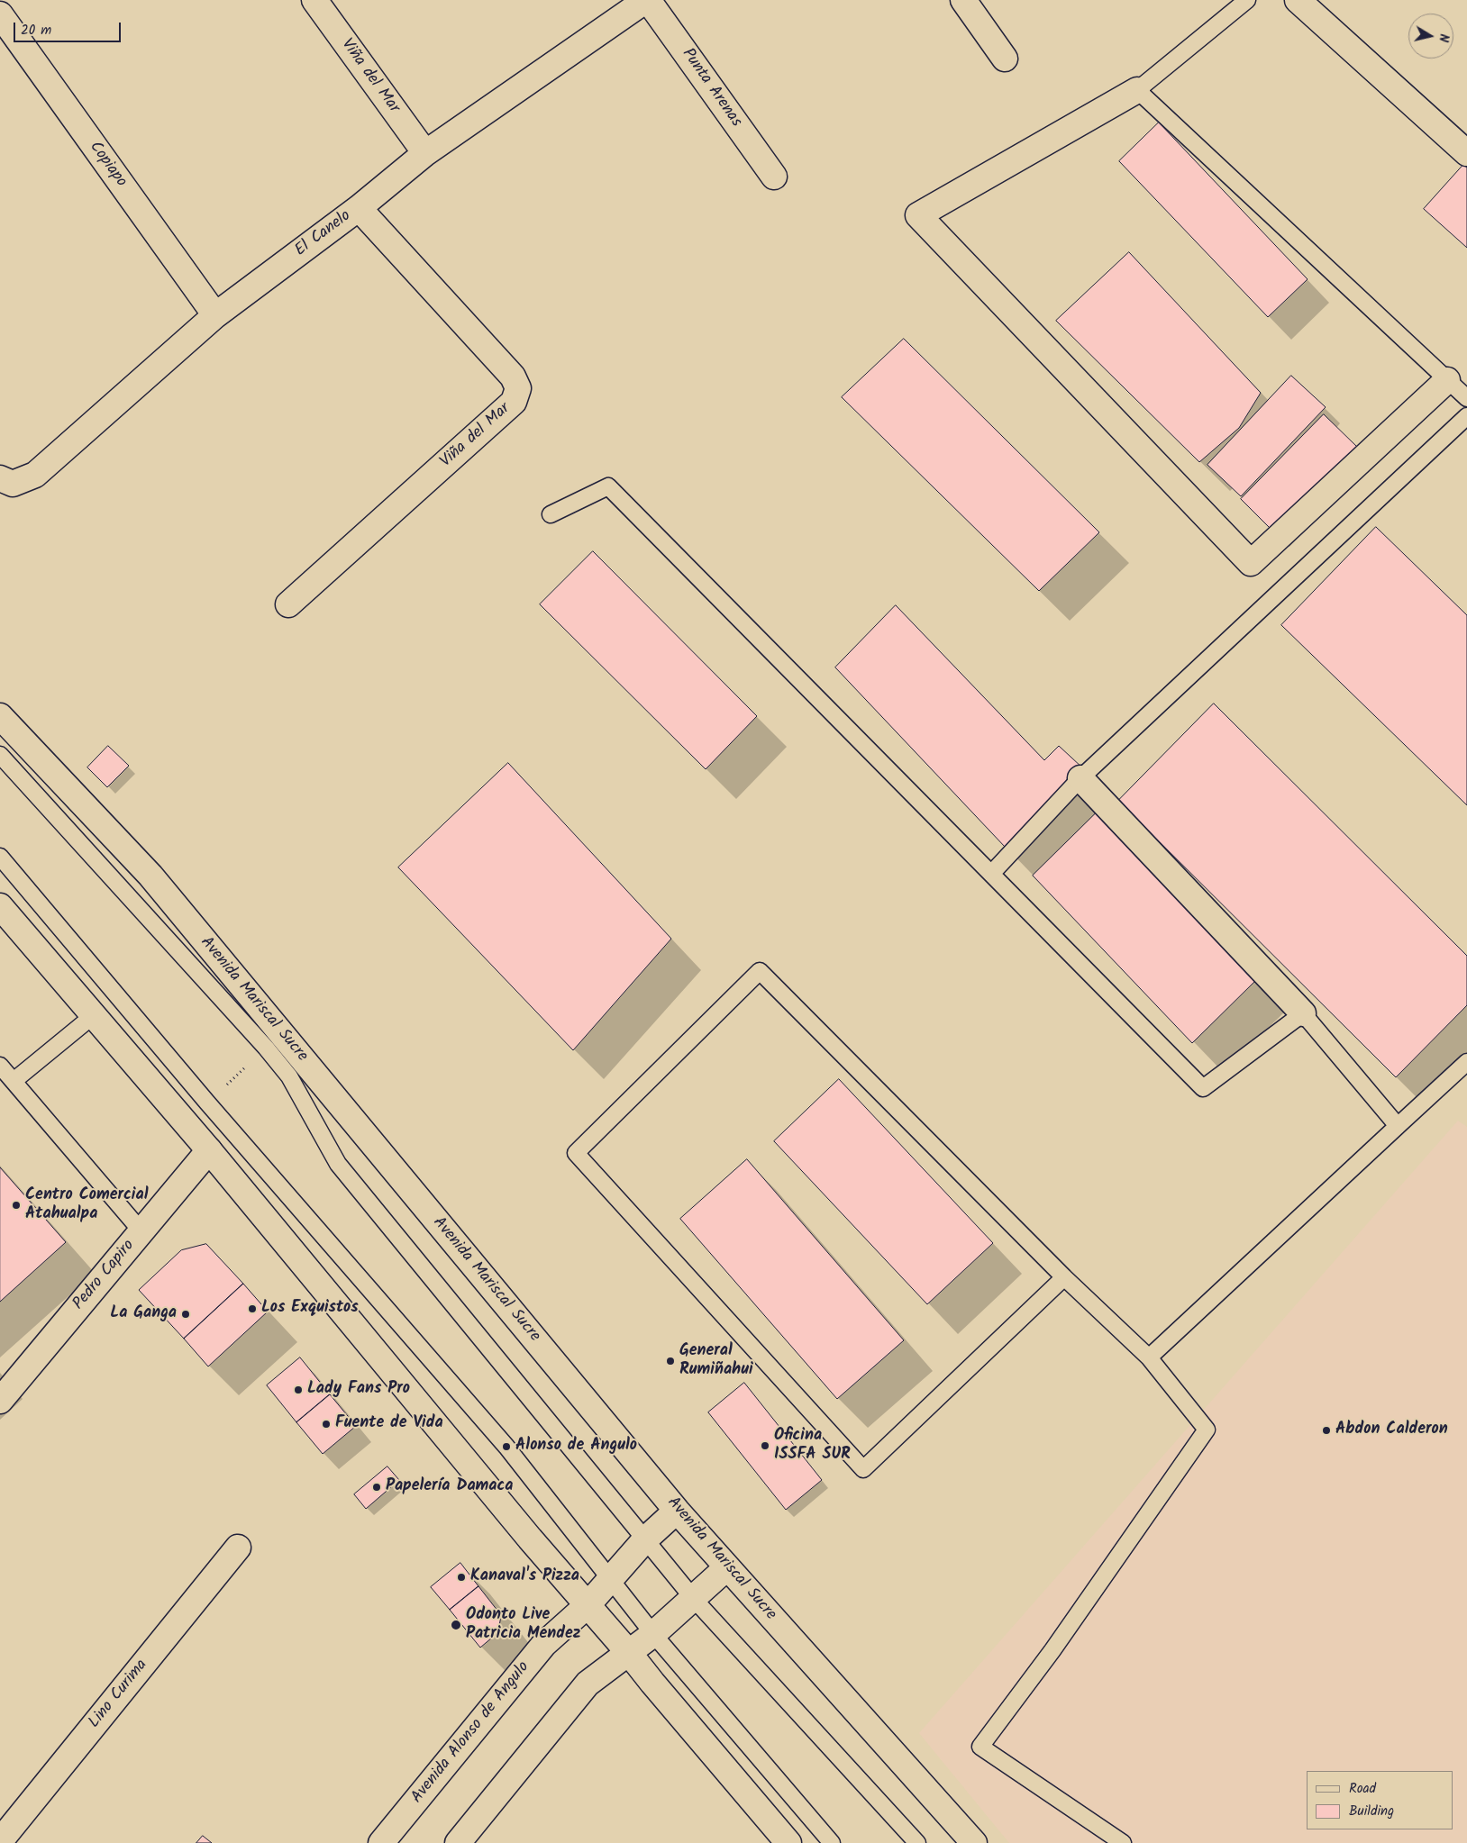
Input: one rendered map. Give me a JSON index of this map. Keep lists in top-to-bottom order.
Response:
{
  "streets": {
    "street": [
      "Viña del Mar",
      "Punta Arenas",
      "Copiapo",
      "El Canelo",
      "Avenida Mariscal Sucre",
      "Pedro Capiro",
      "Lino Curima",
      "Avenida Alonso de Angulo"
    ]
  },
  "crossings": [
    ["Viña del Mar", "El Canelo"],
    ["Punta Arenas", "El Canelo"],
    ["Copiapo", "El Canelo"],
    ["Avenida Mariscal Sucre", "Avenida Alonso de Angulo"]
  ],
  "places": [
    "Centro Comercial Atahualpa",
    "Los Exquistos",
    "La Ganga",
    "General Rumiñahui",
    "Lady Fans Pro",
    "Fuente de Vida",
    "Abdon Calderon",
    "Oficina ISSFA SUR",
    "Alonso de Angulo",
    "Papelería Damaca",
    "Kanaval's Pizza",
    "Odonto Live Patricia Mendez"
  ],
  "legend": ["Road", "Building"],
  "scale_bar": "20 m",
  "north": "right"
}
